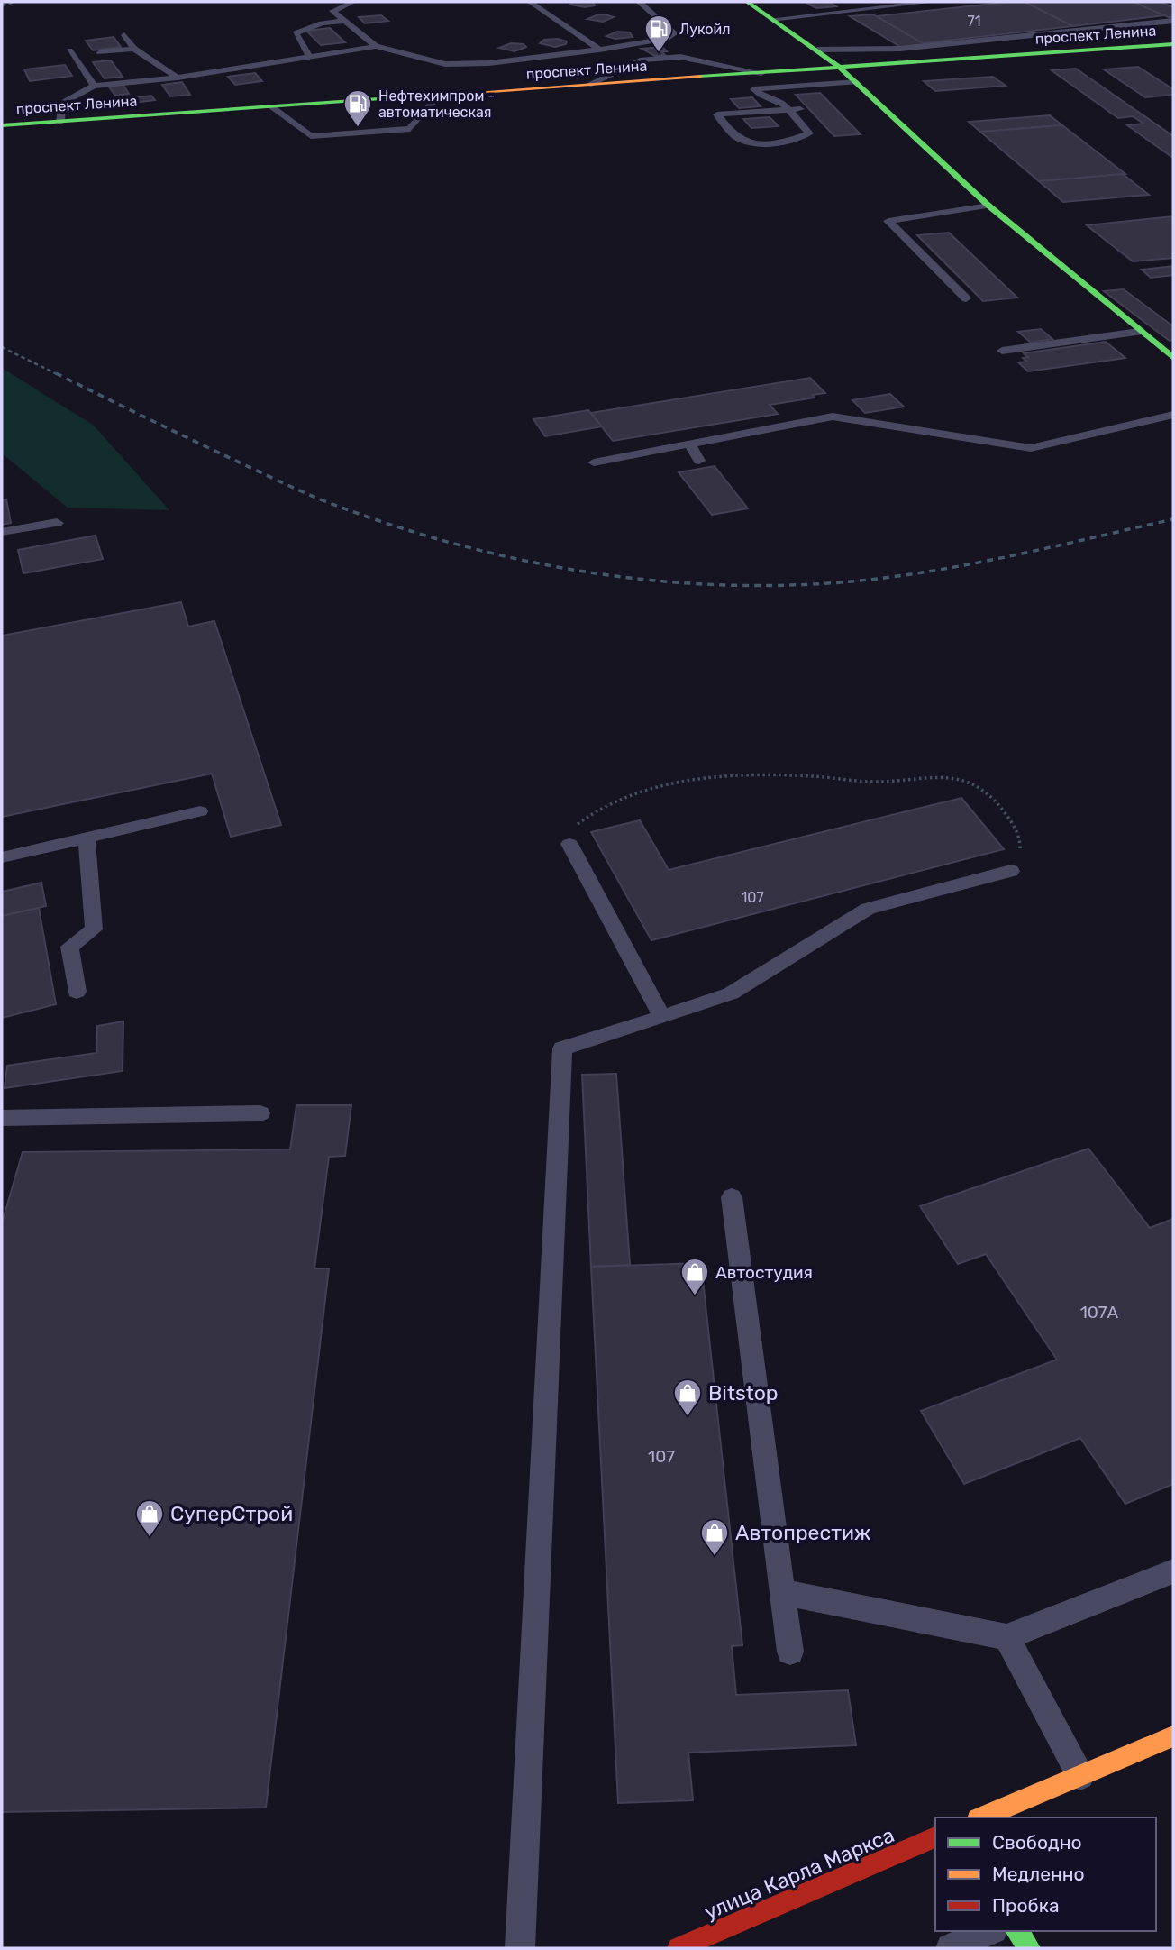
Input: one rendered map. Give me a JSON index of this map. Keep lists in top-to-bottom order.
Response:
{
  "streets": {
    "main road": ["проспект Ленина", "улица Карла Маркса"]
  },
  "places": {
    "fuel station": ["Лукойл", "Нефтехимпром - автоматическая"],
    "shop": [
      "Автостудия",
      "Bitstop",
      "СуперСтрой",
      "Автопрестиж"
    ]
  },
  "house_numbers": [
    "71",
    "107",
    "107А",
    "107"
  ],
  "legend": ["Свободно", "Медленно", "Пробка"]
}
